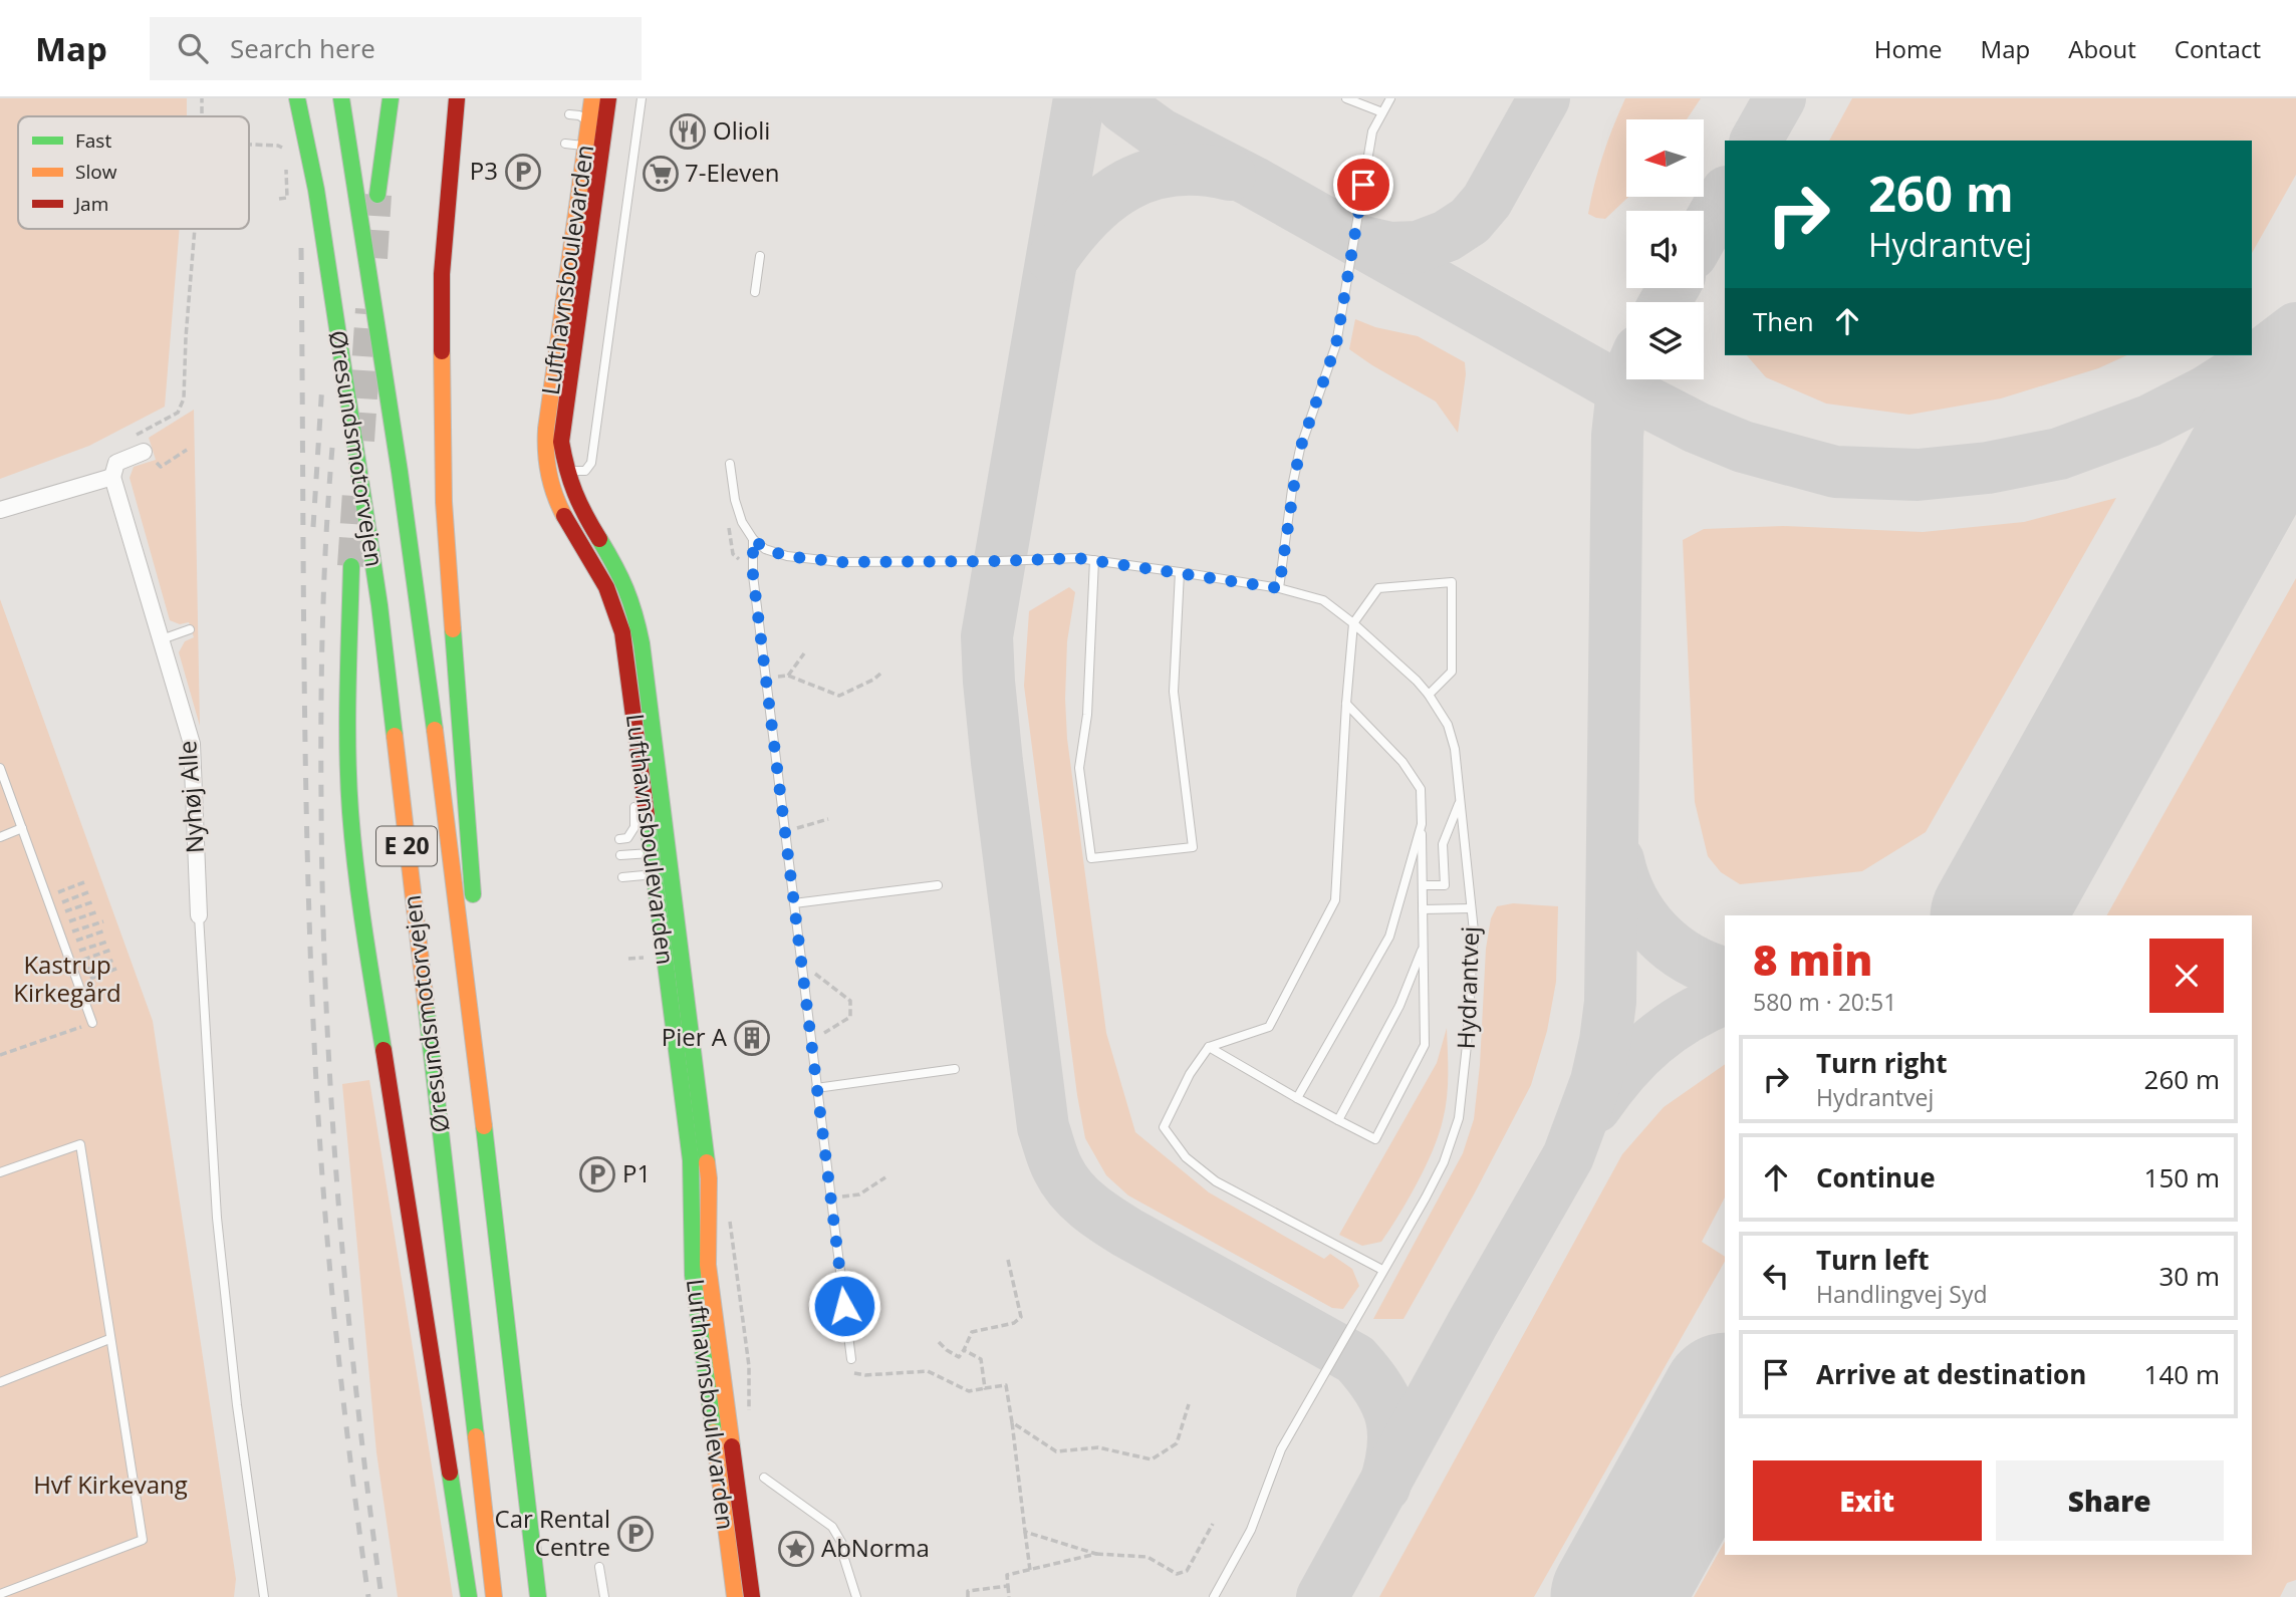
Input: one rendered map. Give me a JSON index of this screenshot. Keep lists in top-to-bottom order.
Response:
{
  "streets": {
    "main road": ["Lufthavnsboulevarden", "Øresundsmotorvejen", "E 20"],
    "street": ["Nyhøj Alle"],
    "lane": ["Hydrantvej"]
  },
  "parks": ["Kastrup Kirkegård", "Hvf Kirkevang"],
  "places": {
    "restaurant": ["Olioli"],
    "parking": ["P3", "P1", "Car Rental Centre"],
    "supermarket": ["7-Eleven"],
    "building": ["Pier A"],
    "place": ["AbNorma"]
  },
  "legend": ["Fast", "Slow", "Jam"],
  "north": "left",
  "page": {
    "header": "Map",
    "search": "Search here",
    "nav": [
      "Home",
      "Map",
      "About",
      "Contact"
    ],
    "turn": ["260 m", "Hydrantvej"],
    "then": "Then",
    "heading": ["8 min", "580 m · 20:51"],
    "list": [
      {
        "name": "Turn right",
        "note": "Hydrantvej",
        "value": "260 m"
      },
      {
        "name": "Continue",
        "value": "150 m"
      },
      {
        "name": "Turn left",
        "note": "Handlingvej Syd",
        "value": "30 m"
      },
      {
        "name": "Arrive at destination",
        "value": "140 m"
      }
    ],
    "buttons": ["Exit", "Share"]
  }
}
